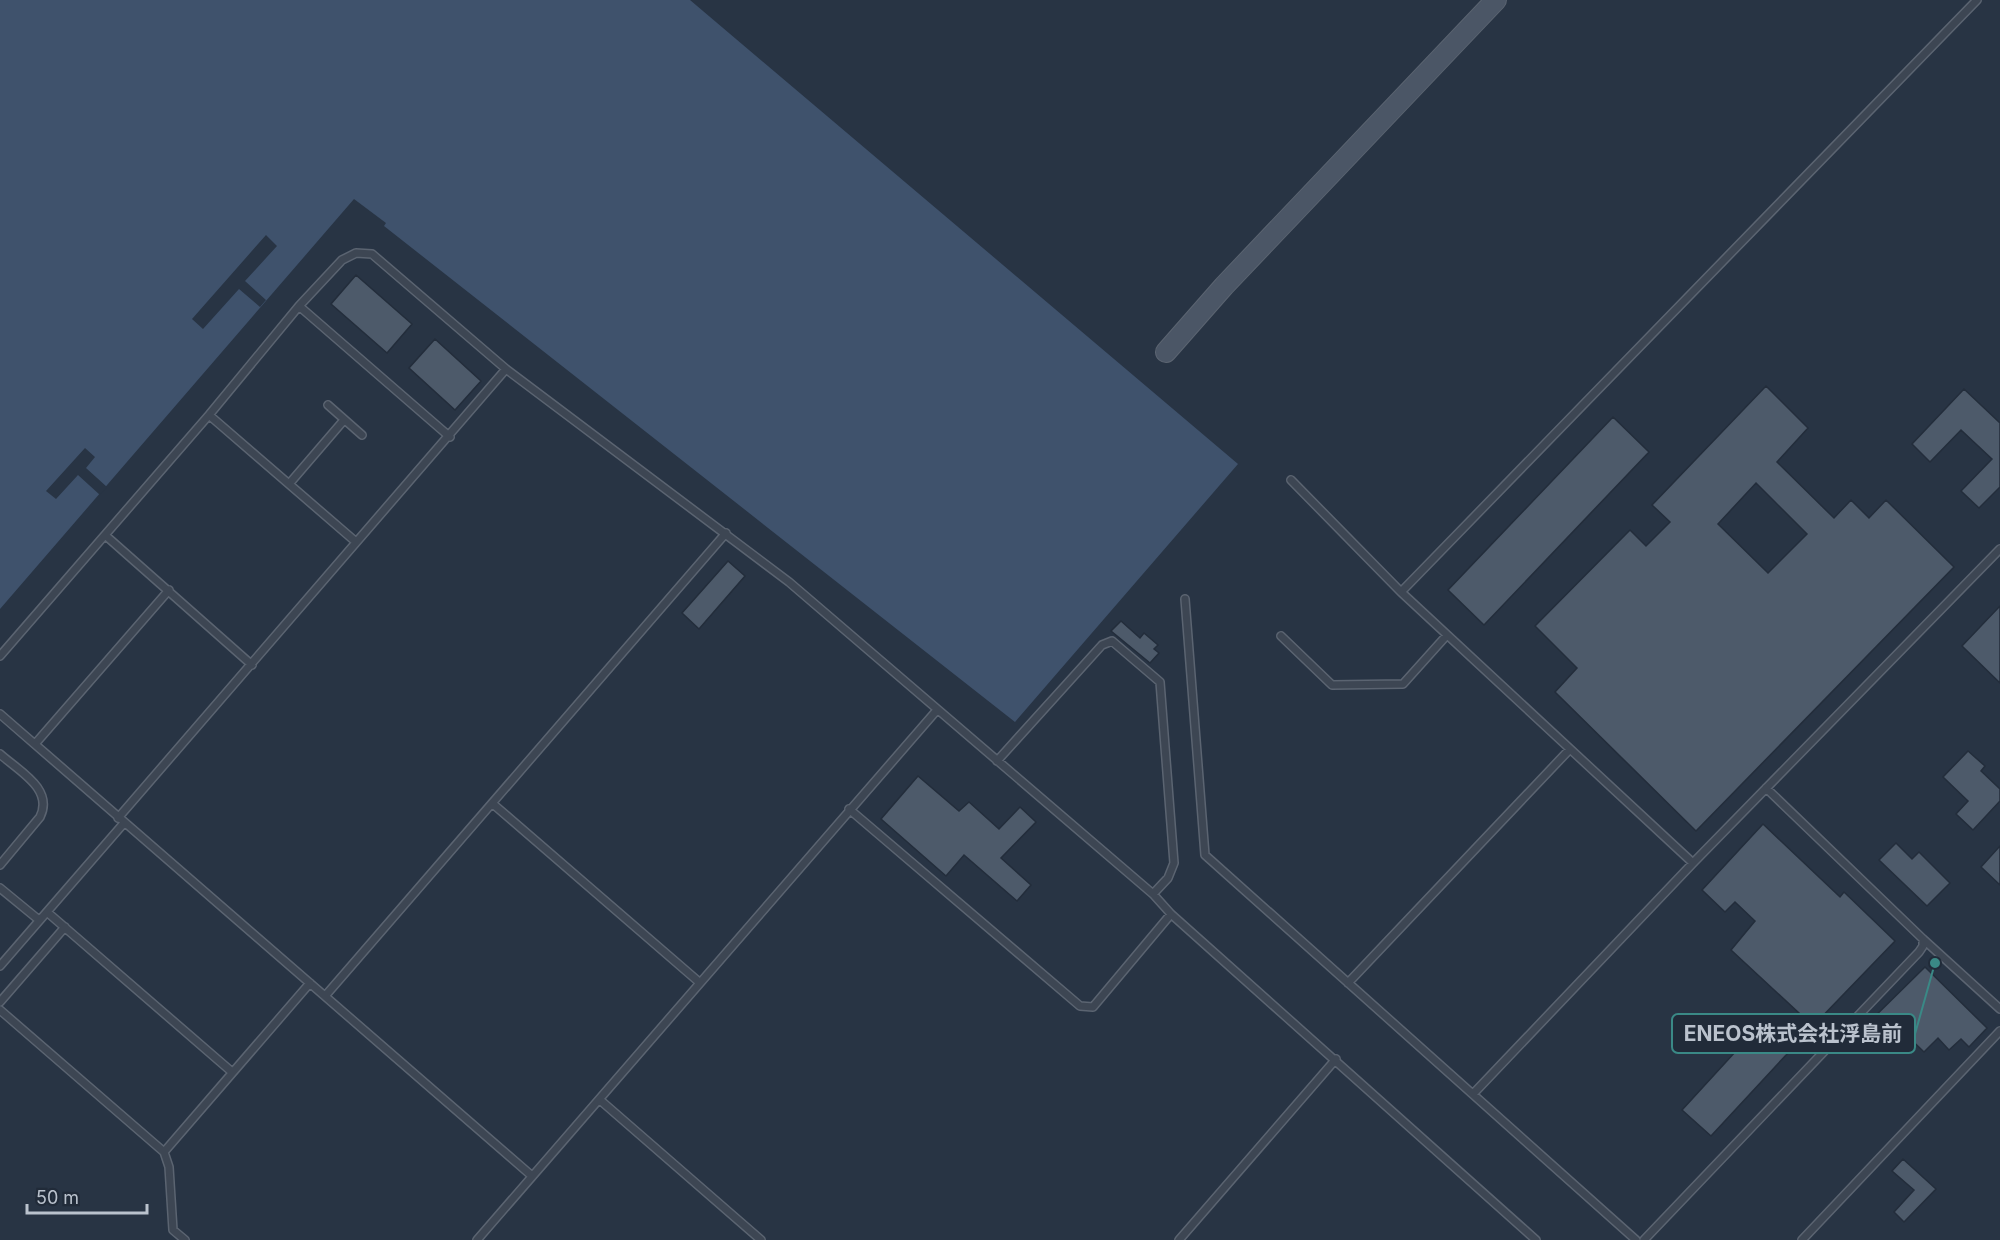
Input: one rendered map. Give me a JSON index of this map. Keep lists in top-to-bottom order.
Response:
{
  "places": ["ENEOS株式会社浮島前"],
  "scale_bar": "50 m"
}
